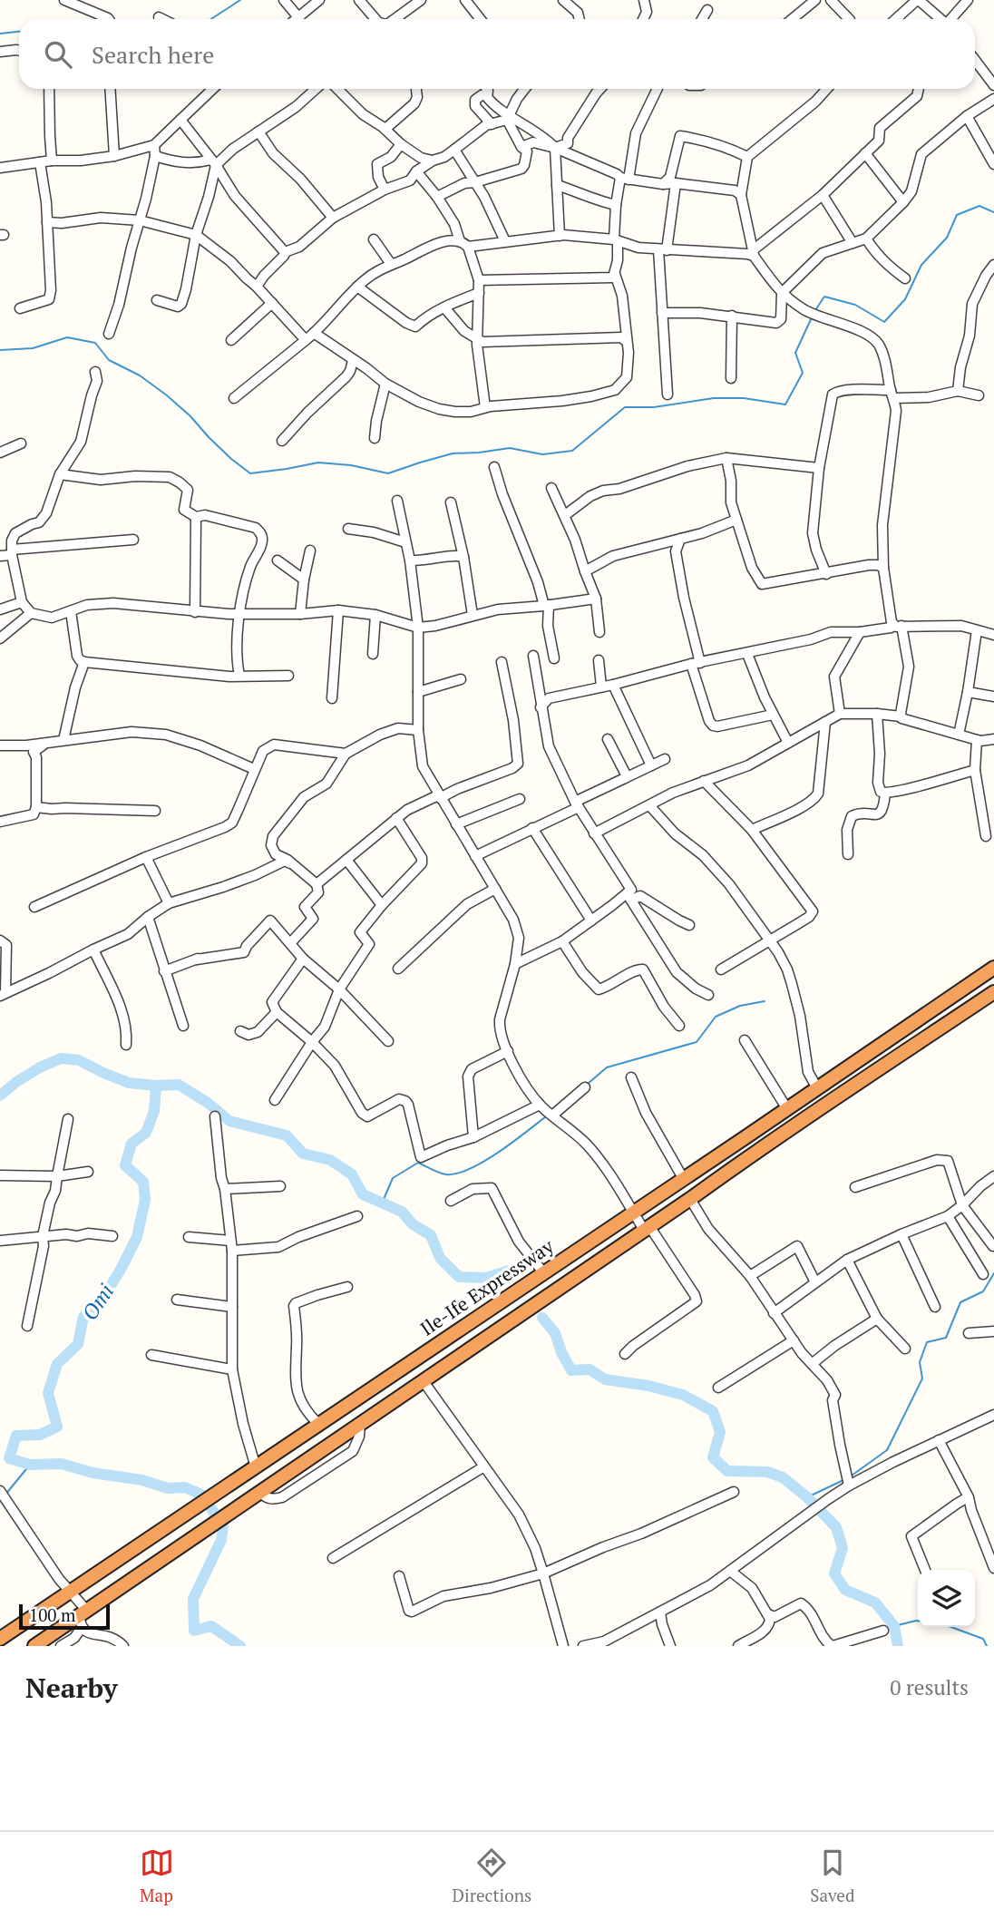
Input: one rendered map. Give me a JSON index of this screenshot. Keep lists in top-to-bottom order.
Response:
{
  "streets": {
    "highway": ["Ile-Ife Expressway"]
  },
  "water": ["Omi"],
  "scale_bar": "100 m",
  "page": {
    "search": "Search here",
    "scale": "100 m",
    "heading": ["Nearby", "0 results"],
    "nav": ["Map", "Directions", "Saved"]
  }
}
